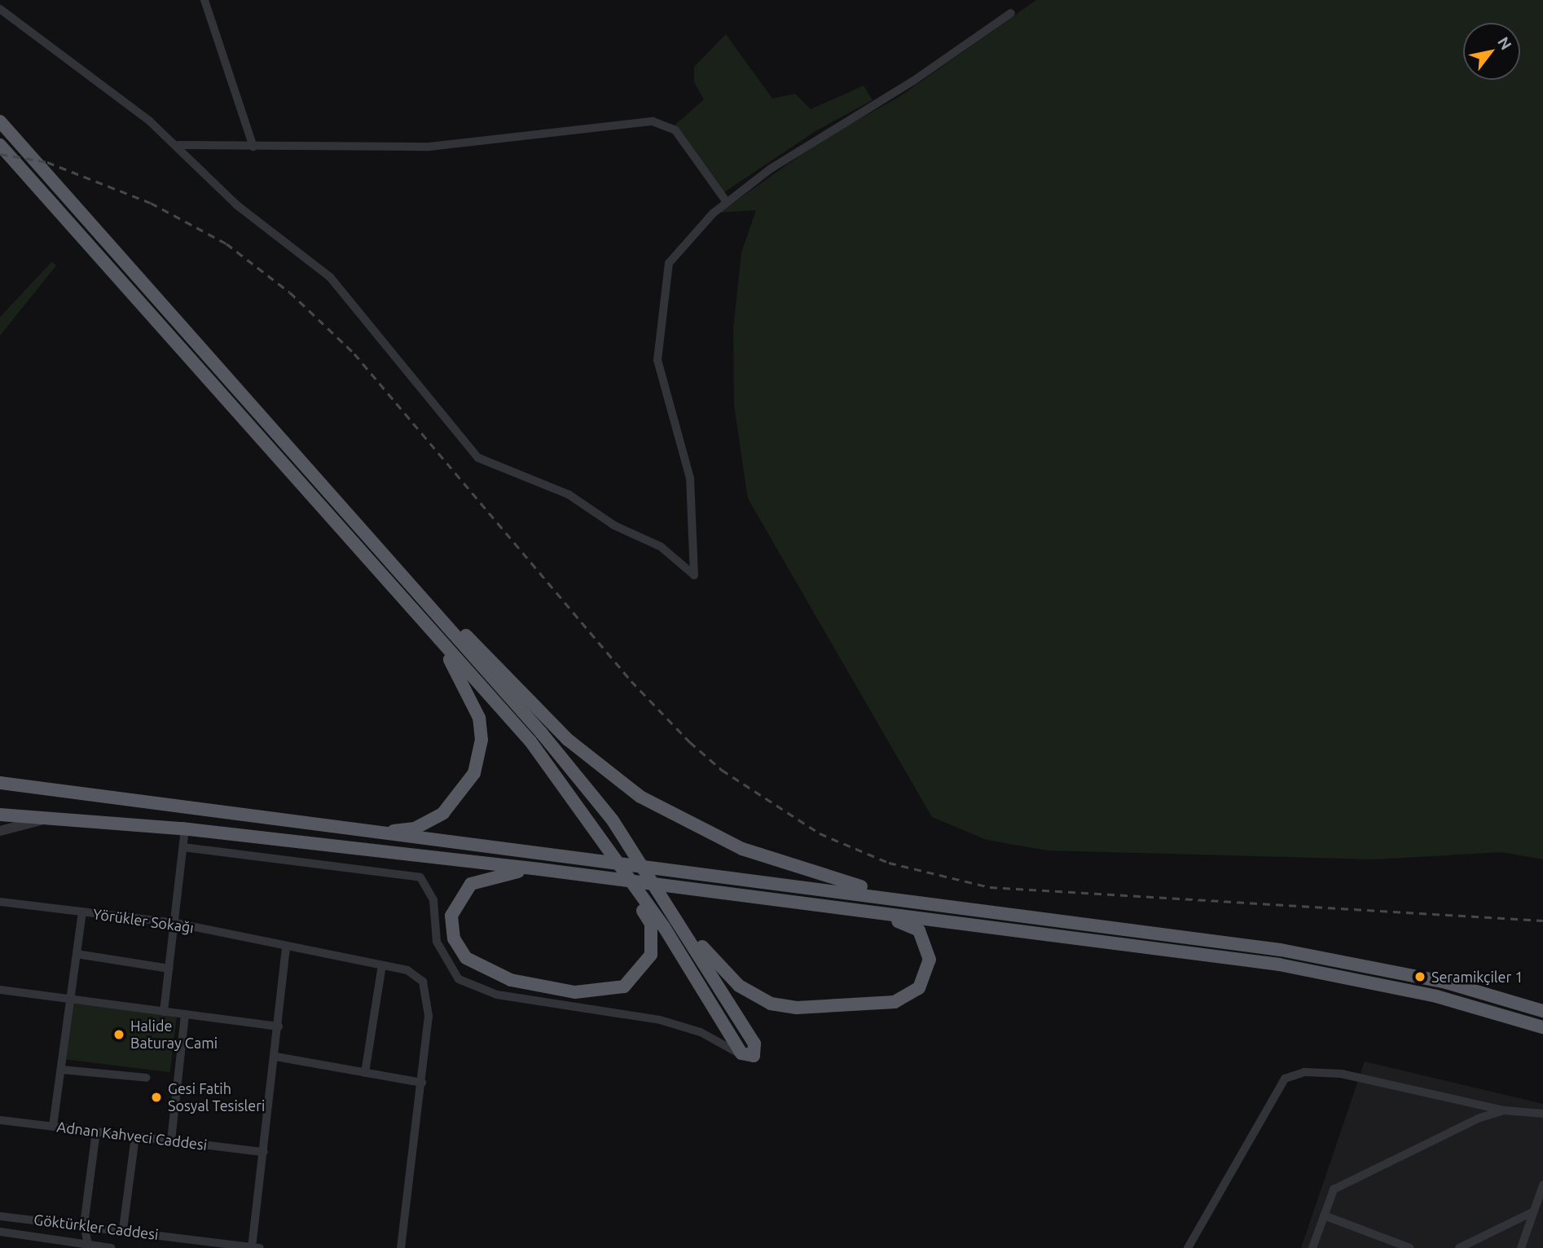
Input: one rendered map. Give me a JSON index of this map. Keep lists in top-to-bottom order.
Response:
{
  "streets": {
    "street": ["Yörükler Sokağı", "Adnan Kahveci Caddesi", "Göktürkler Caddesi"]
  },
  "places": ["Seramikçiler 1", "Halide Baturay Cami", "Gesi Fatih Sosyal Tesisleri"],
  "north": "top right"
}
